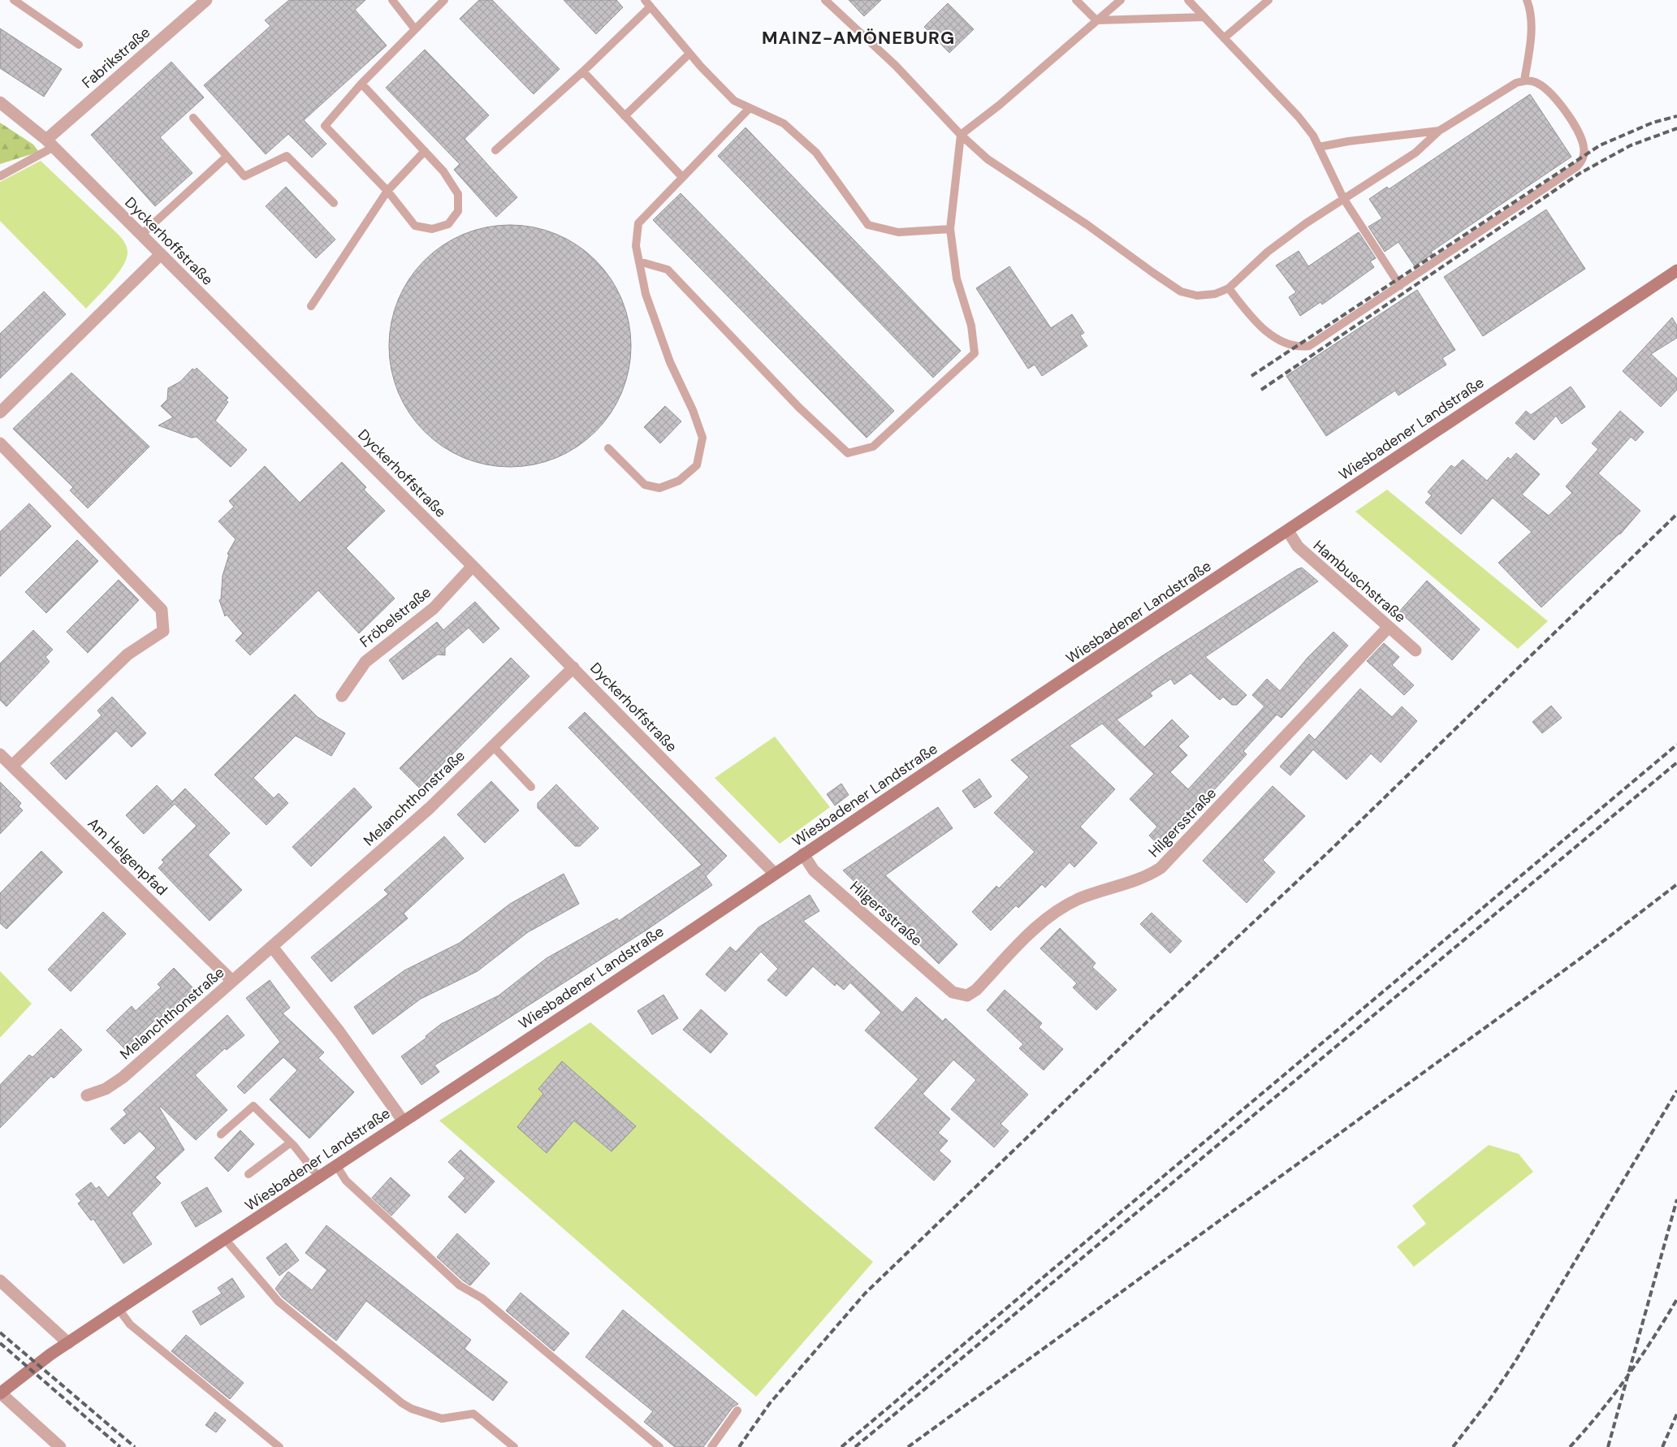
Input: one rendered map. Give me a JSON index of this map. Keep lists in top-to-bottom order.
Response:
{
  "streets": {
    "main road": ["Wiesbadener Landstraße"],
    "street": [
      "Fabrikstraße",
      "Dyckerhoffstraße",
      "Hambuschstraße",
      "Fröbelstraße",
      "Melanchthonstraße",
      "Hilgersstraße",
      "Am Helgenpfad"
    ]
  },
  "crossings": [
    ["Fabrikstraße", "Dyckerhoffstraße"],
    ["Dyckerhoffstraße", "Wiesbadener Landstraße"],
    ["Dyckerhoffstraße", "Fröbelstraße"],
    ["Dyckerhoffstraße", "Melanchthonstraße"],
    ["Wiesbadener Landstraße", "Hambuschstraße"],
    ["Wiesbadener Landstraße", "Hilgersstraße"],
    ["Hambuschstraße", "Hilgersstraße"],
    ["Melanchthonstraße", "Am Helgenpfad"]
  ],
  "districts": ["MAINZ-AMÖNEBURG"]
}
